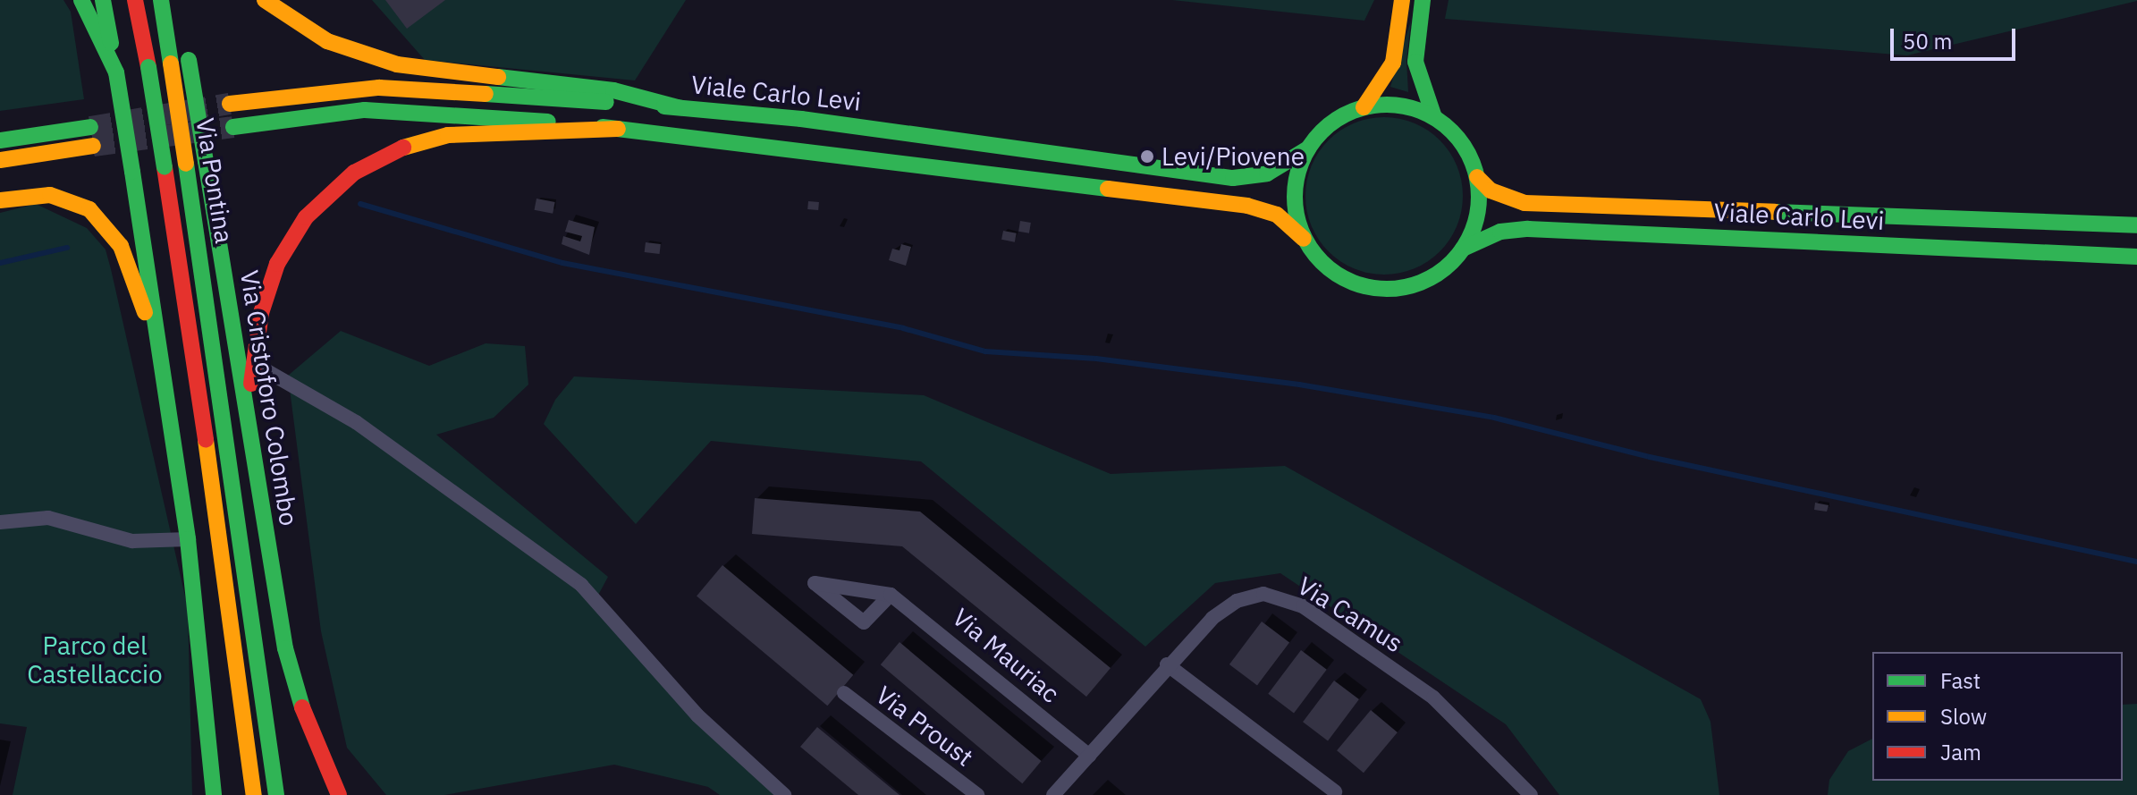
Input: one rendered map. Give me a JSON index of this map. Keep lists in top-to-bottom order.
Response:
{
  "streets": {
    "main road": ["Viale Carlo Levi", "Via Pontina", "Via Cristoforo Colombo"],
    "street": ["Via Camus", "Via Mauriac", "Via Proust"]
  },
  "crossings": [
    ["Via Camus", "Via Mauriac"]
  ],
  "parks": ["Parco del Castellaccio"],
  "places": ["Levi/Piovene"],
  "legend": ["Fast", "Slow", "Jam"],
  "scale_bar": "50 m"
}
